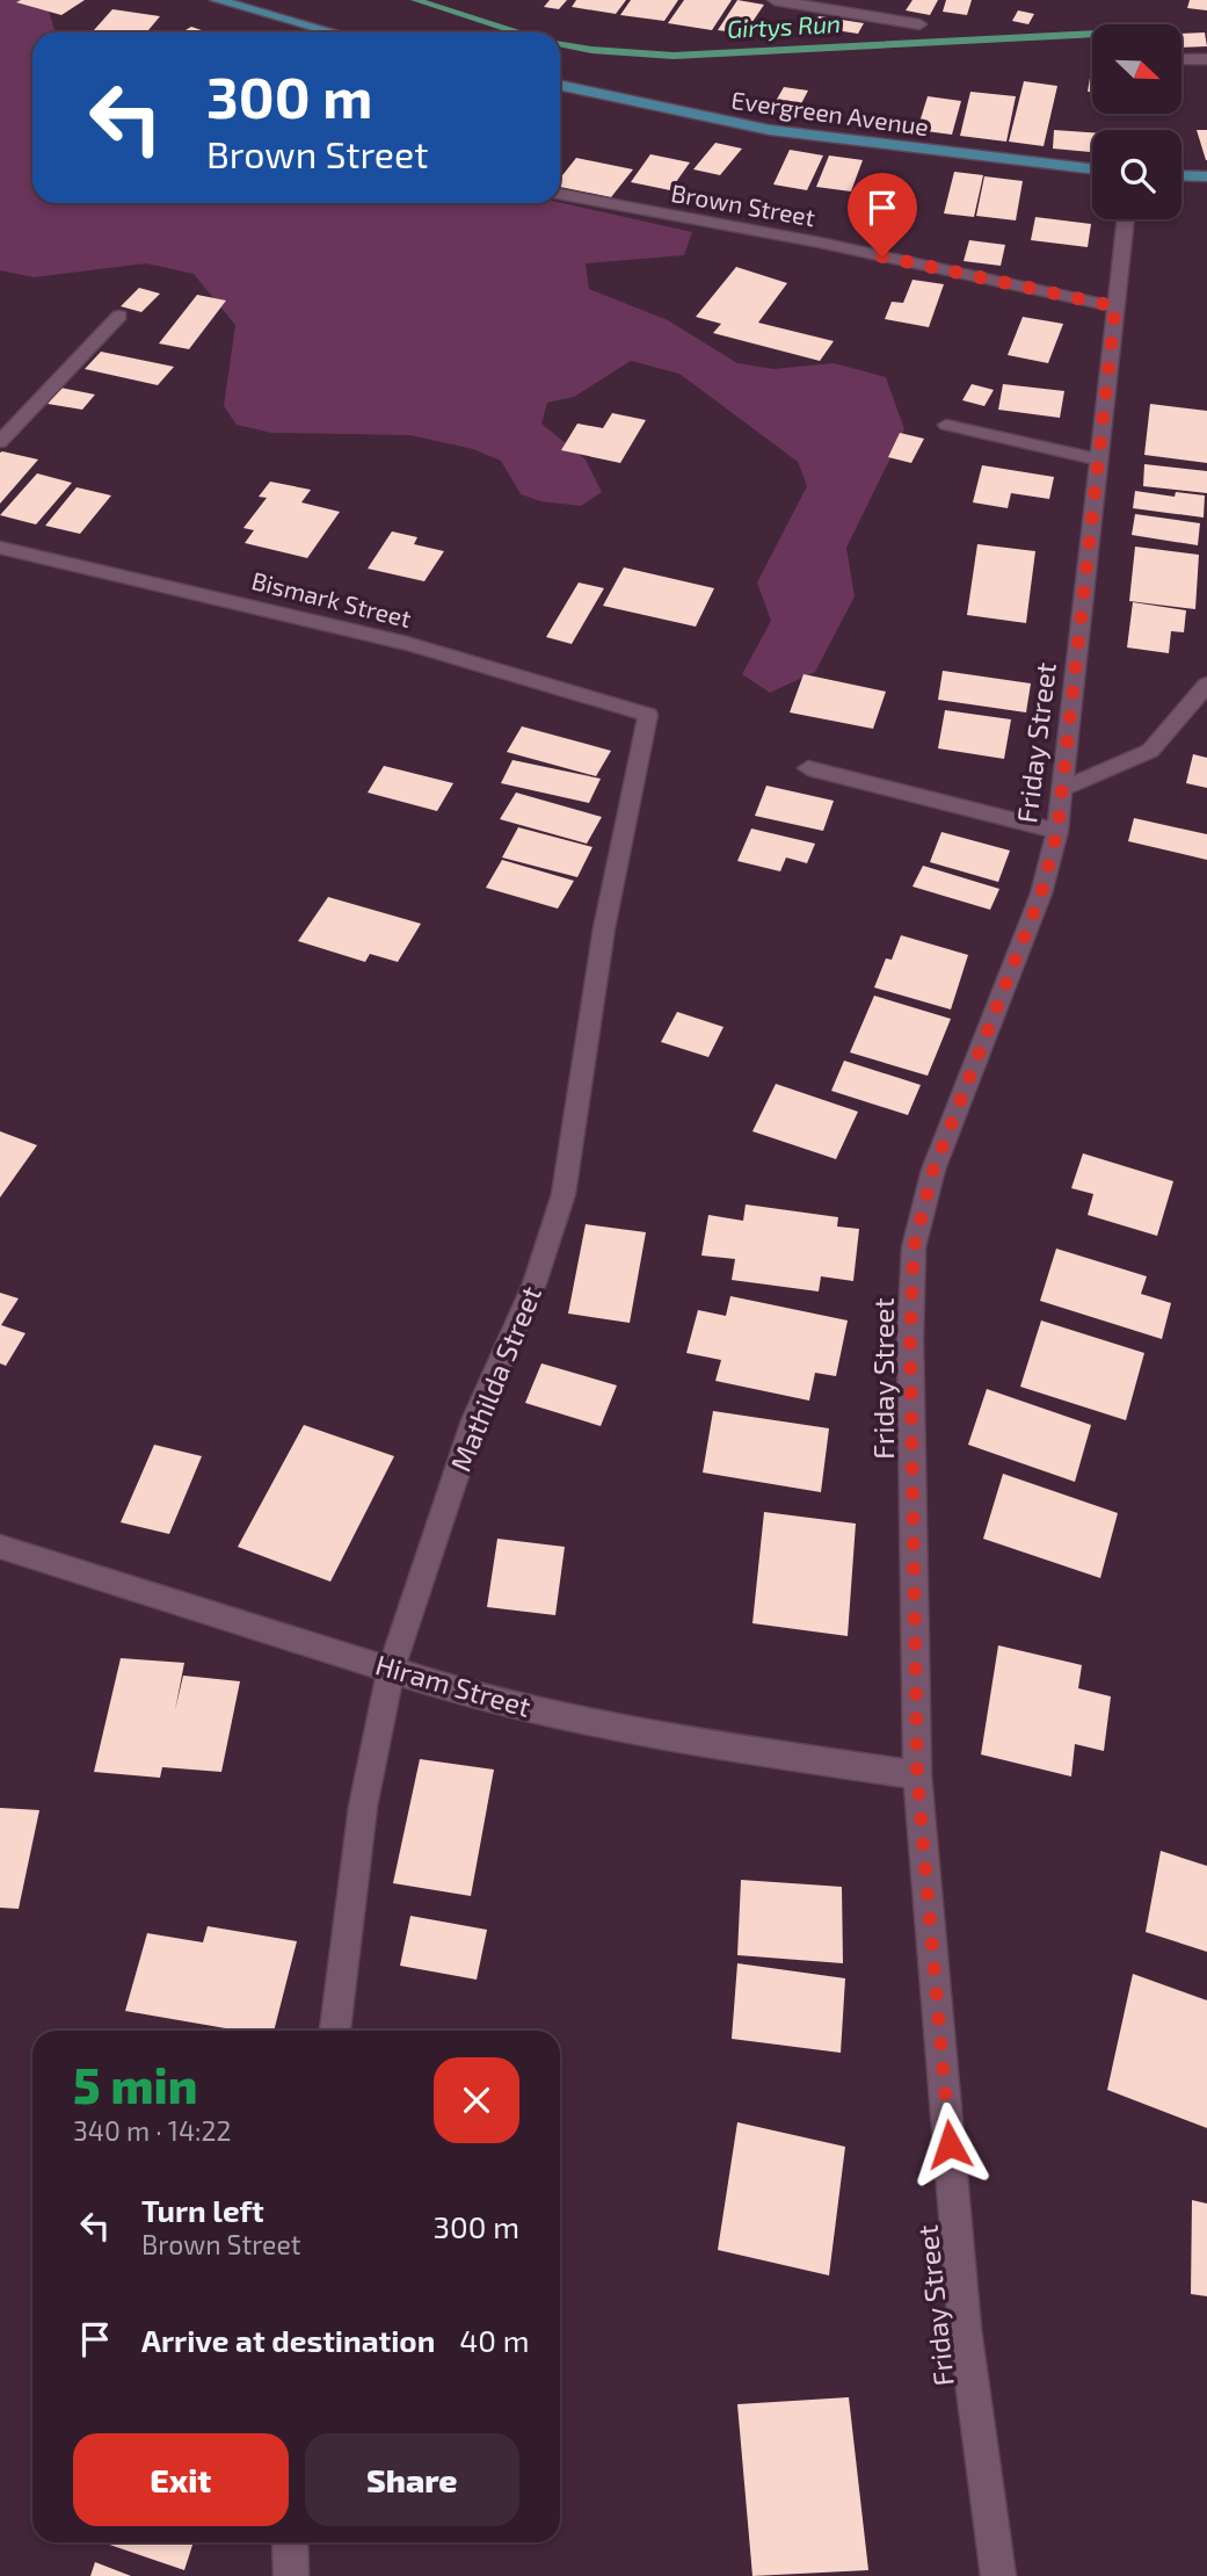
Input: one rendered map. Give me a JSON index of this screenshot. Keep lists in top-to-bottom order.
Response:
{
  "streets": {
    "main road": ["Evergreen Avenue"],
    "street": [
      "Brown Street",
      "Bismark Street",
      "Friday Street",
      "Mathilda Street",
      "Hiram Street"
    ]
  },
  "crossings": [
    ["Brown Street", "Friday Street"],
    ["Bismark Street", "Mathilda Street"],
    ["Friday Street", "Hiram Street"],
    ["Mathilda Street", "Hiram Street"]
  ],
  "water": ["Girtys Run"],
  "north": "bottom right",
  "page": {
    "turn": ["300 m", "Brown Street"],
    "heading": ["5 min", "340 m · 14:22"],
    "list": [
      {
        "name": "Turn left",
        "note": "Brown Street",
        "value": "300 m"
      },
      {
        "name": "Arrive at destination",
        "value": "40 m"
      }
    ],
    "buttons": ["Exit", "Share"]
  }
}
